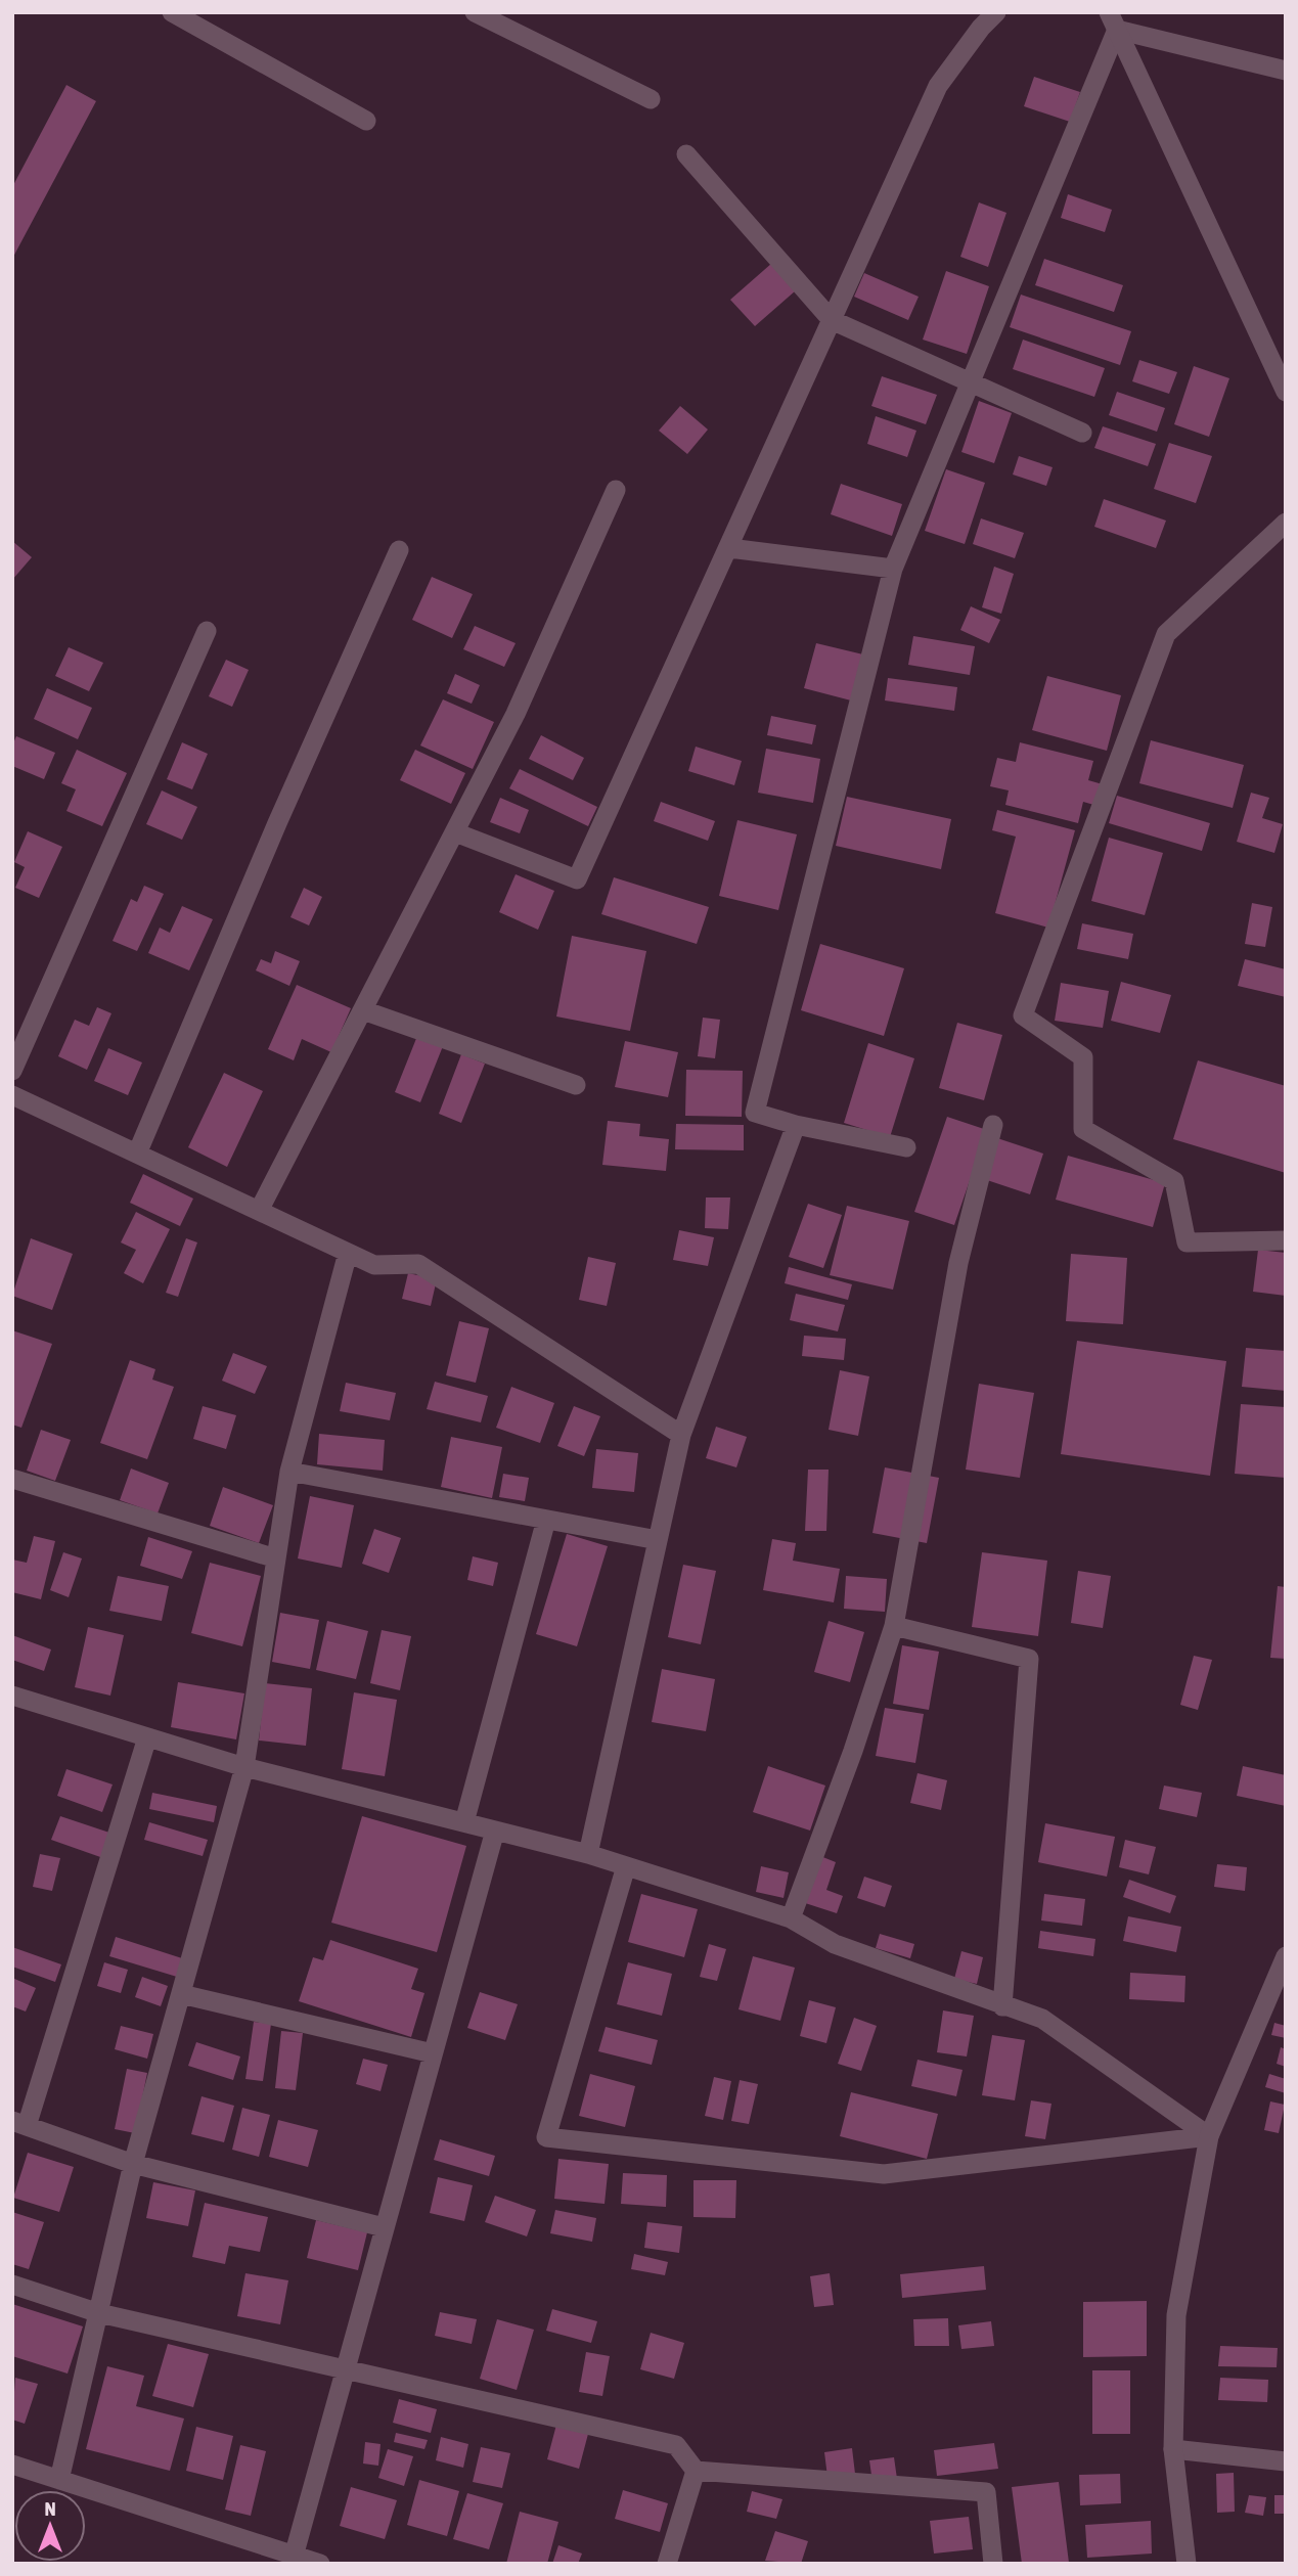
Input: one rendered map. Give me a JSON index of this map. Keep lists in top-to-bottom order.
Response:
{
  "north": "top"
}
